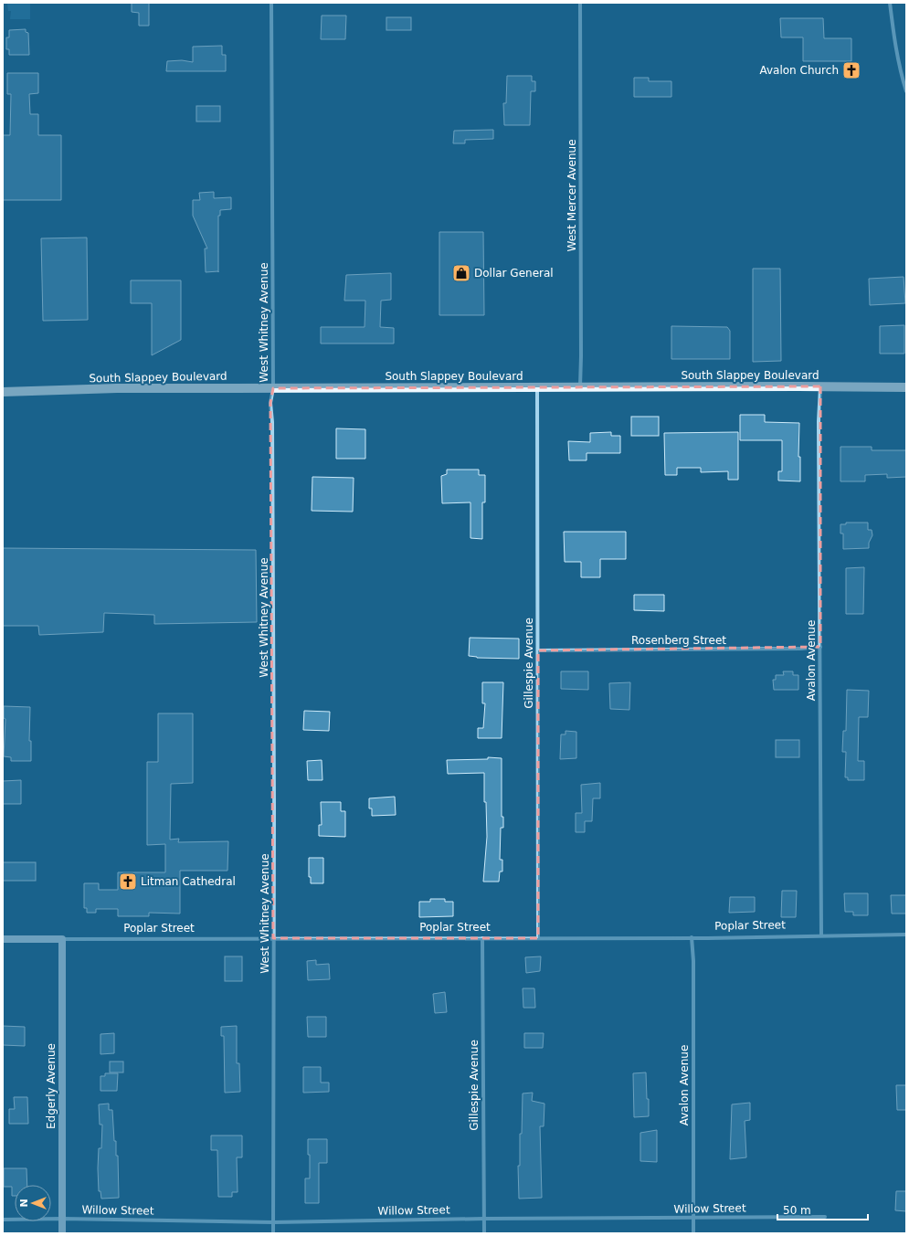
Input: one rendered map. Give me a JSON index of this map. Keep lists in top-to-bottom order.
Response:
{
  "streets": {
    "main road": ["South Slappey Boulevard"],
    "street": [
      "West Mercer Avenue",
      "West Whitney Avenue",
      "Rosenberg Street",
      "Avalon Avenue",
      "Gillespie Avenue",
      "Poplar Street",
      "Edgerly Avenue",
      "Willow Street"
    ]
  },
  "crossings": [
    ["West Mercer Avenue", "South Slappey Boulevard"],
    ["West Whitney Avenue", "South Slappey Boulevard"],
    ["West Whitney Avenue", "Poplar Street"],
    ["West Whitney Avenue", "Willow Street"],
    ["South Slappey Boulevard", "Avalon Avenue"],
    ["South Slappey Boulevard", "Gillespie Avenue"],
    ["Rosenberg Street", "Avalon Avenue"],
    ["Rosenberg Street", "Gillespie Avenue"],
    ["Avalon Avenue", "Poplar Street"],
    ["Avalon Avenue", "Willow Street"],
    ["Gillespie Avenue", "Poplar Street"],
    ["Gillespie Avenue", "Willow Street"],
    ["Poplar Street", "Edgerly Avenue"],
    ["Edgerly Avenue", "Willow Street"]
  ],
  "places": {
    "church": ["Avalon Church", "Litman Cathedral"],
    "shop": ["Dollar General"]
  },
  "scale_bar": "50 m",
  "north": "left"
}
